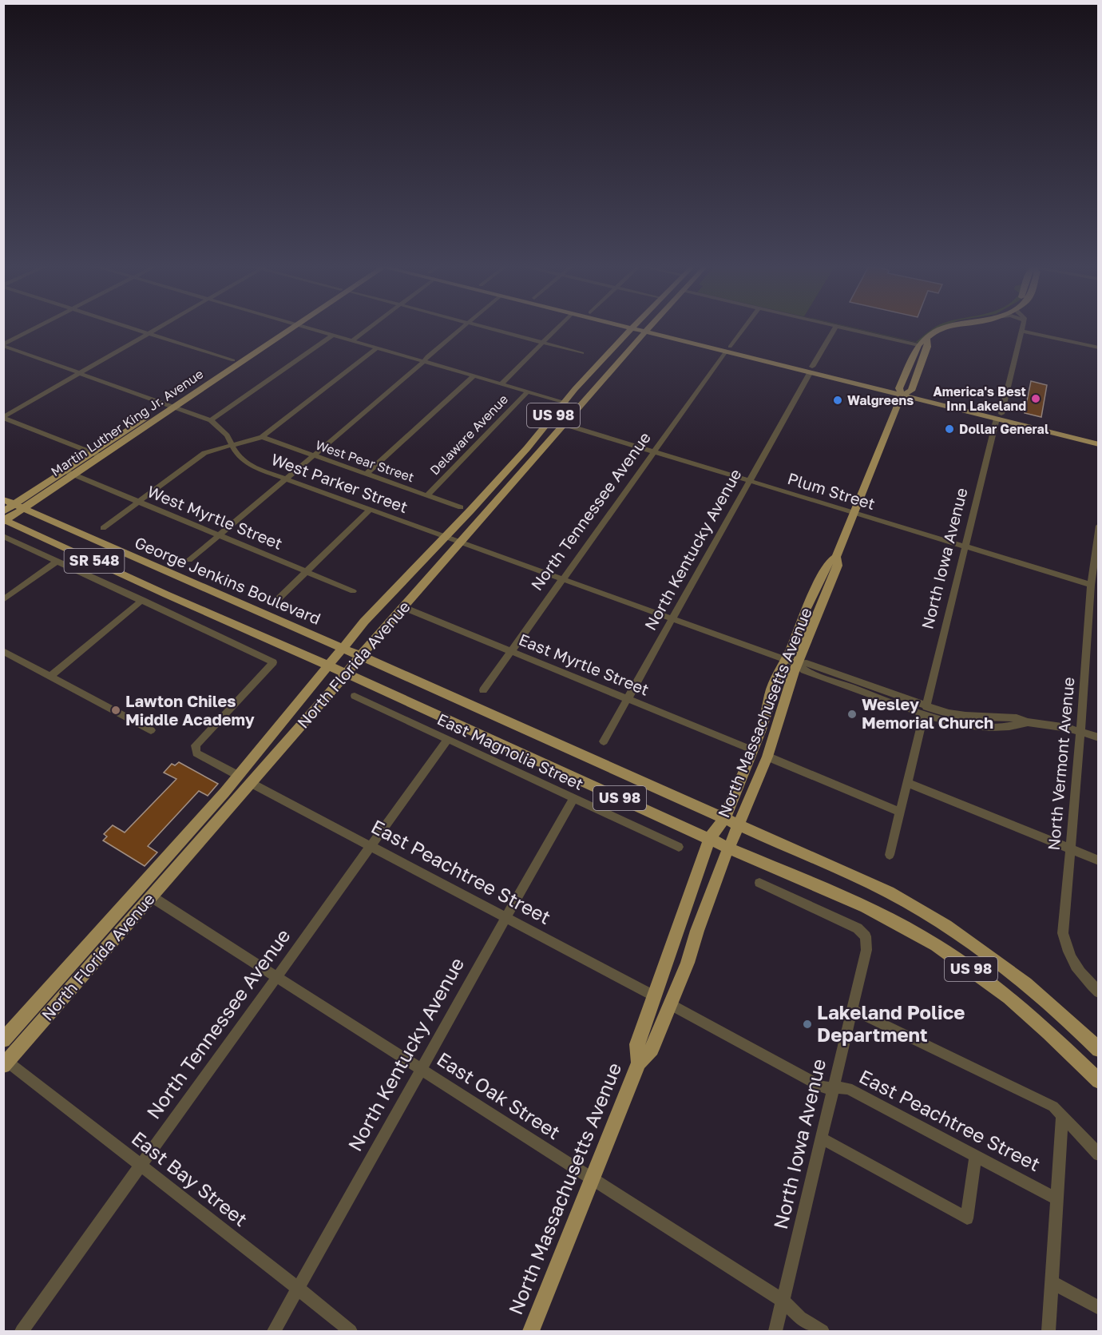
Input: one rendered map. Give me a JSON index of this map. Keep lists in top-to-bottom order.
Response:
{
  "streets": {
    "main road": [
      "US 98",
      "Martin Luther King Jr. Avenue",
      "SR 548",
      "George Jenkins Boulevard",
      "North Florida Avenue",
      "North Massachusetts Avenue"
    ],
    "street": [
      "Delaware Avenue",
      "West Pear Street",
      "West Parker Street",
      "Plum Street",
      "North Tennessee Avenue",
      "West Myrtle Street",
      "North Kentucky Avenue",
      "North Iowa Avenue",
      "East Myrtle Street",
      "East Magnolia Street",
      "North Vermont Avenue",
      "East Peachtree Street",
      "East Oak Street",
      "East Bay Street"
    ]
  },
  "crossings": [
    ["US 98", "SR 548"],
    ["US 98", "George Jenkins Boulevard"],
    ["US 98", "North Florida Avenue"],
    ["US 98", "North Massachusetts Avenue"],
    ["Martin Luther King Jr. Avenue", "West Myrtle Street"],
    ["Martin Luther King Jr. Avenue", "SR 548"],
    ["Martin Luther King Jr. Avenue", "George Jenkins Boulevard"],
    ["Delaware Avenue", "West Pear Street"],
    ["West Parker Street", "North Tennessee Avenue"],
    ["West Parker Street", "North Kentucky Avenue"],
    ["West Parker Street", "North Iowa Avenue"],
    ["West Parker Street", "North Florida Avenue"],
    ["West Parker Street", "North Massachusetts Avenue"],
    ["West Parker Street", "North Vermont Avenue"],
    ["Plum Street", "North Tennessee Avenue"],
    ["Plum Street", "North Kentucky Avenue"],
    ["Plum Street", "North Iowa Avenue"],
    ["Plum Street", "North Florida Avenue"],
    ["Plum Street", "North Massachusetts Avenue"],
    ["Plum Street", "North Vermont Avenue"],
    ["North Tennessee Avenue", "East Myrtle Street"],
    ["North Tennessee Avenue", "East Magnolia Street"],
    ["North Tennessee Avenue", "East Peachtree Street"],
    ["North Tennessee Avenue", "East Oak Street"],
    ["North Tennessee Avenue", "East Bay Street"],
    ["North Kentucky Avenue", "East Myrtle Street"],
    ["North Kentucky Avenue", "East Magnolia Street"],
    ["North Kentucky Avenue", "East Peachtree Street"],
    ["North Kentucky Avenue", "East Oak Street"],
    ["North Kentucky Avenue", "East Bay Street"],
    ["North Iowa Avenue", "East Peachtree Street"],
    ["North Iowa Avenue", "East Oak Street"],
    ["SR 548", "North Florida Avenue"],
    ["George Jenkins Boulevard", "North Florida Avenue"],
    ["North Florida Avenue", "East Myrtle Street"],
    ["North Florida Avenue", "East Peachtree Street"],
    ["North Florida Avenue", "East Oak Street"],
    ["North Florida Avenue", "East Bay Street"],
    ["East Myrtle Street", "North Massachusetts Avenue"],
    ["North Massachusetts Avenue", "East Peachtree Street"],
    ["North Massachusetts Avenue", "East Oak Street"]
  ],
  "places": [
    "America's Best Inn Lakeland",
    "Walgreens",
    "Dollar General",
    "Lawton Chiles Middle Academy",
    "Wesley Memorial Church",
    "Lakeland Police Department"
  ]
}
